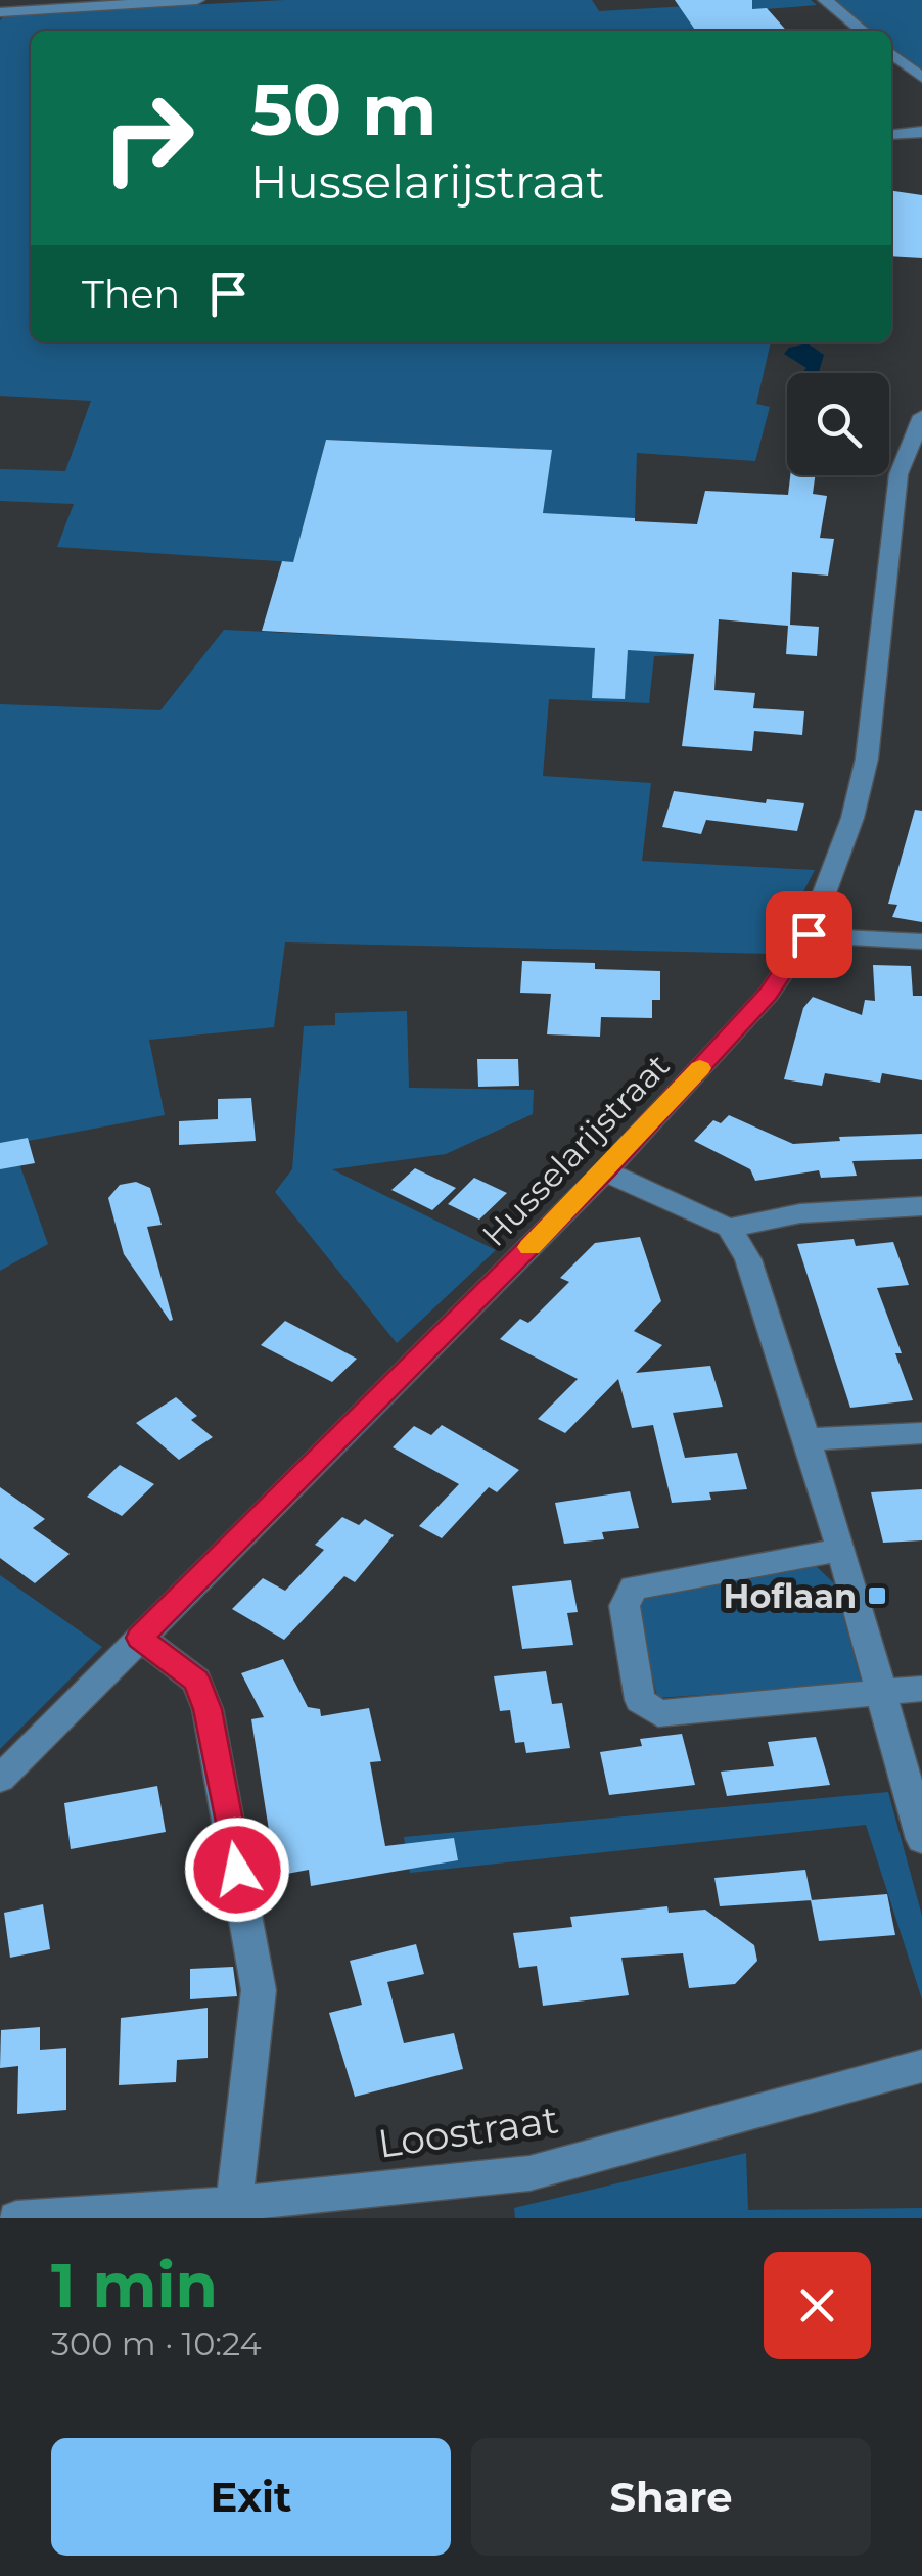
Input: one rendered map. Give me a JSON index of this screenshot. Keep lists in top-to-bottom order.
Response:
{
  "streets": {
    "street": ["Husselarijstraat", "Loostraat"]
  },
  "places": {
    "transit": ["Hoflaan"]
  },
  "page": {
    "turn": ["50 m", "Husselarijstraat"],
    "then": "Then",
    "heading": ["1 min", "300 m · 10:24"],
    "buttons": ["Exit", "Share"]
  }
}
